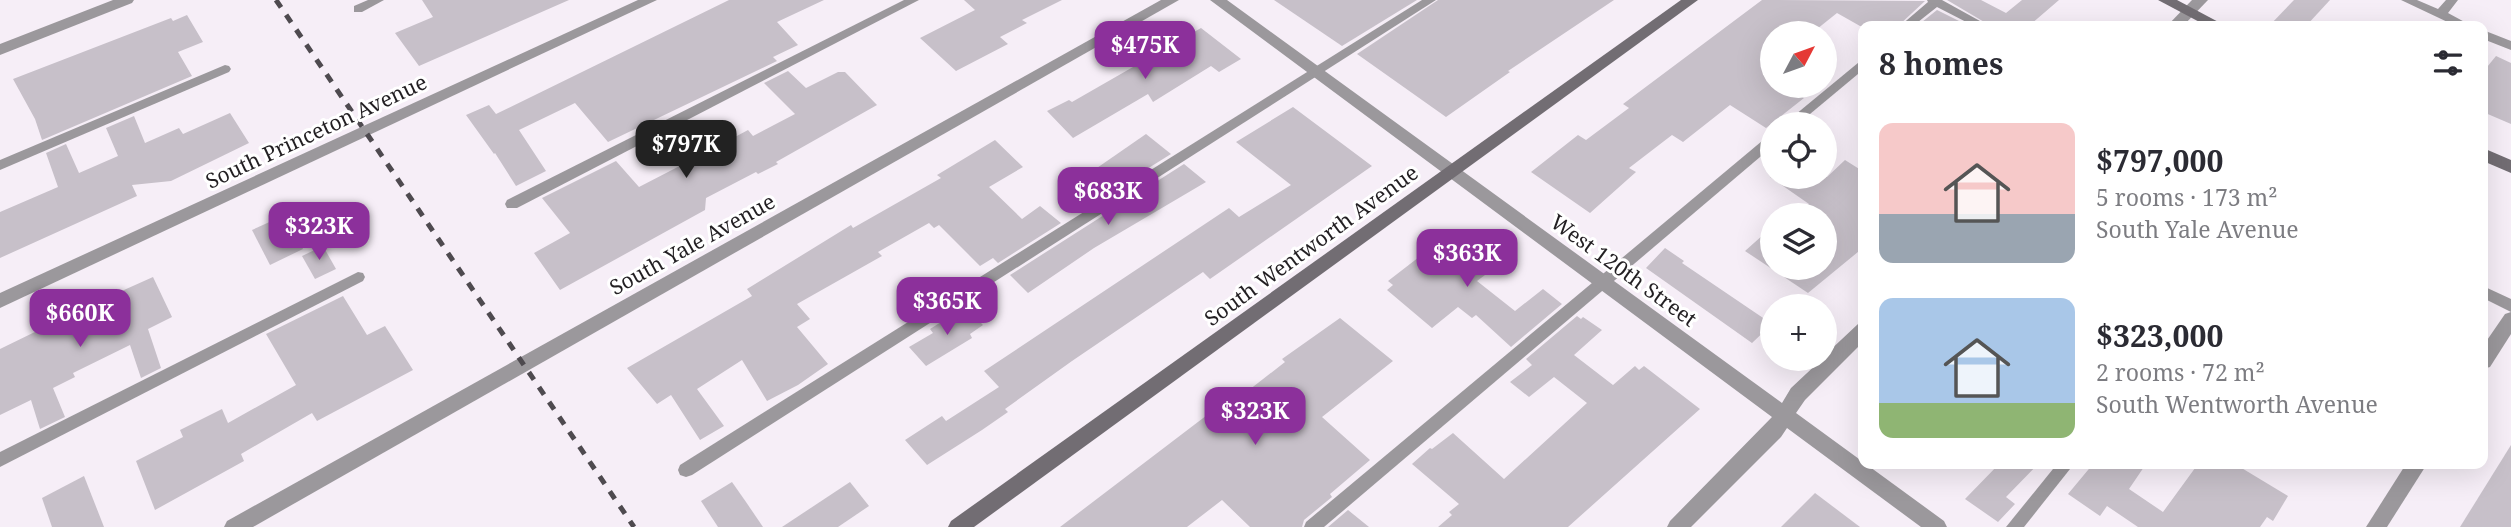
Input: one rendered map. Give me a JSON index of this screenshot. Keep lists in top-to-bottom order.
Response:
{
  "streets": {
    "street": [
      "South Princeton Avenue",
      "South Yale Avenue",
      "South Wentworth Avenue",
      "West 120th Street"
    ]
  },
  "crossings": [
    ["South Wentworth Avenue", "West 120th Street"]
  ],
  "north": "top right",
  "page": {
    "map_buttons": "+",
    "price": [
      "$475K",
      "$797K",
      "$683K",
      "$323K",
      "$363K",
      "$365K",
      "$660K",
      "$323K"
    ],
    "heading": "8 homes",
    "list": [
      {
        "name": "$797,000",
        "note": "5 rooms · 173 m² · South Yale Avenue"
      },
      {
        "name": "$323,000",
        "note": "2 rooms · 72 m² · South Wentworth Avenue"
      }
    ]
  }
}
